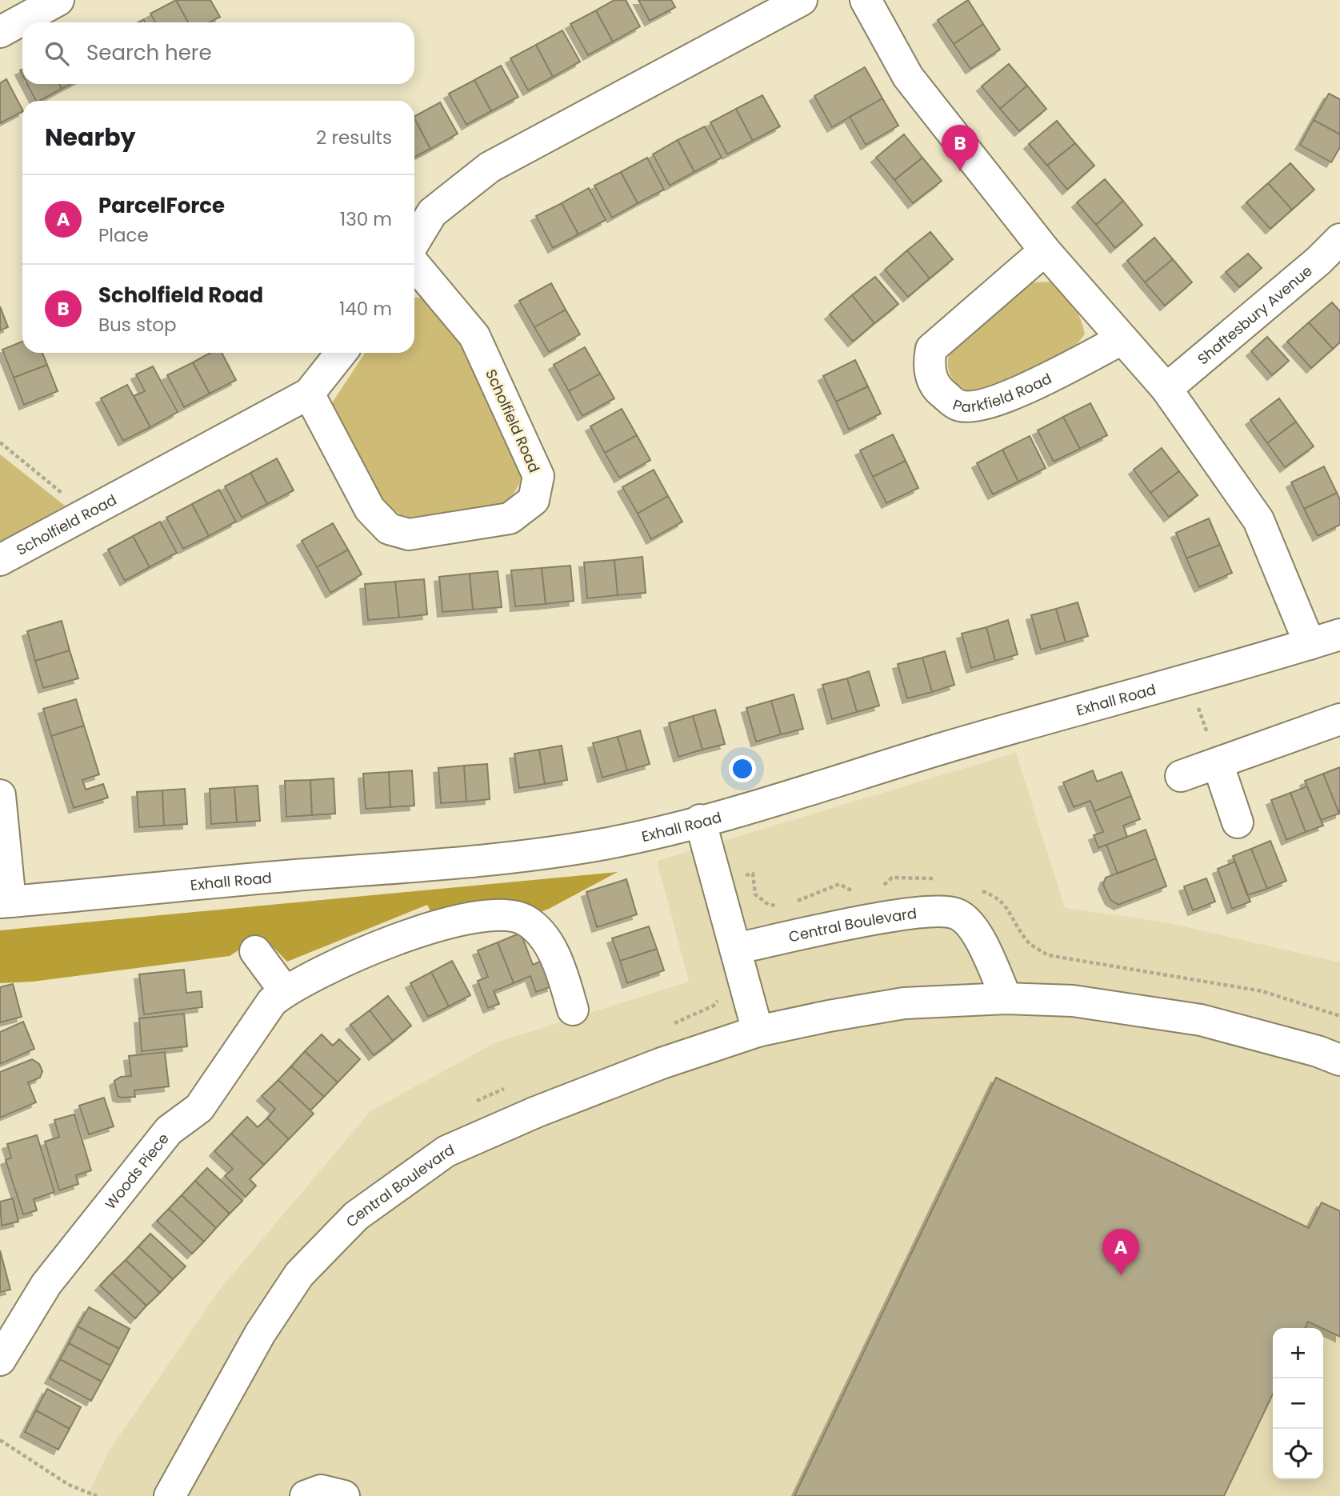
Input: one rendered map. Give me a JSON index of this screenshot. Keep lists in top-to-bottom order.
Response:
{
  "streets": {
    "street": [
      "Shaftesbury Avenue",
      "Parkfield Road",
      "Scholfield Road",
      "Exhall Road",
      "Central Boulevard",
      "Woods Piece"
    ]
  },
  "page": {
    "search": "Search here",
    "heading": ["Nearby", "2 results"],
    "pins": ["B", "A"],
    "list": [
      {
        "mark": "A",
        "name": "ParcelForce",
        "note": "Place",
        "value": "130 m"
      },
      {
        "mark": "B",
        "name": "Scholfield Road",
        "note": "Bus stop",
        "value": "140 m"
      }
    ],
    "map_buttons": ["+", "−"]
  }
}
